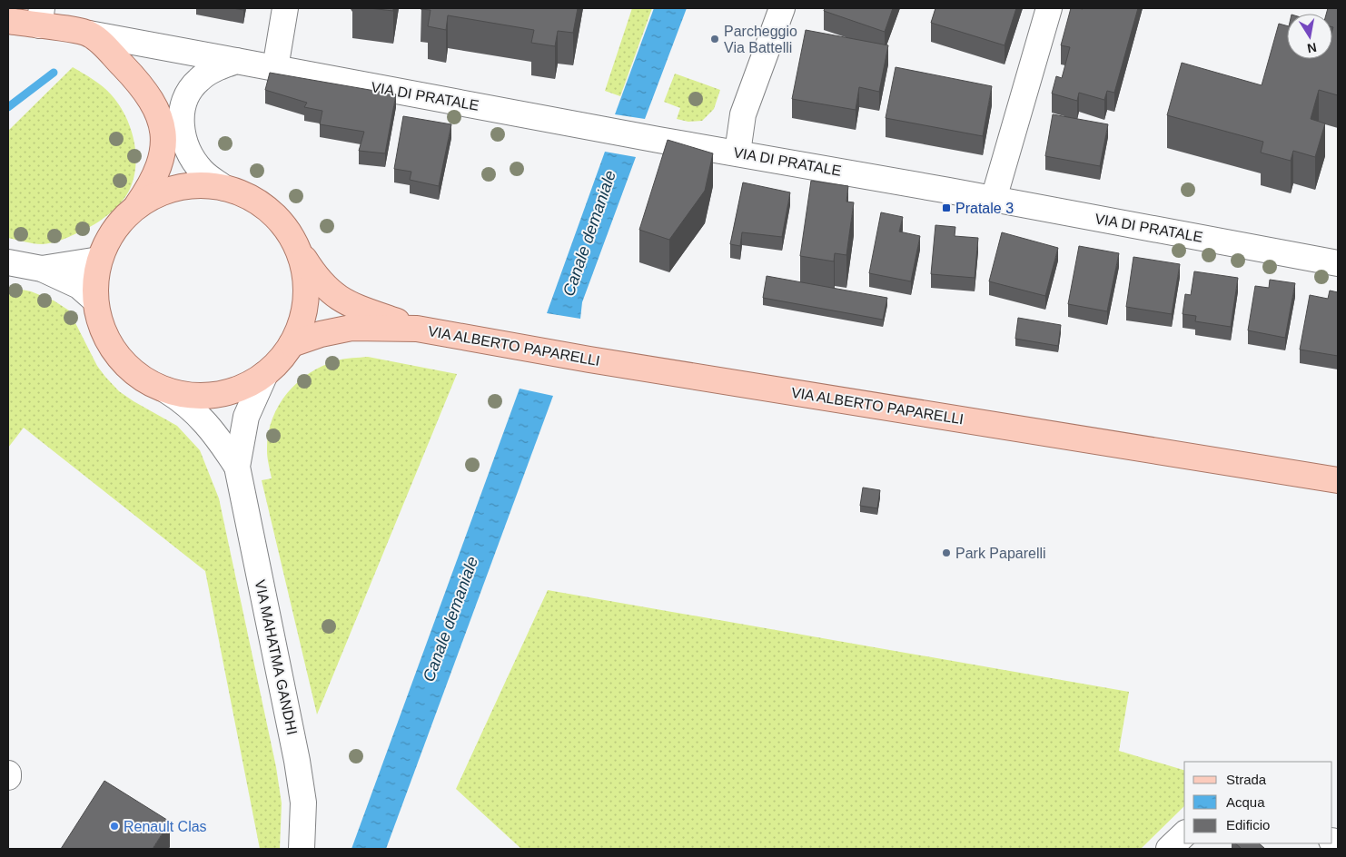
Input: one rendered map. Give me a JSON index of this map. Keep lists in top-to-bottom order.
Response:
{
  "streets": {
    "main road": ["VIA DI PRATALE", "VIA ALBERTO PAPARELLI"],
    "street": ["VIA MAHATMA GANDHI"]
  },
  "water": ["Canale demaniale"],
  "places": {
    "other": ["Parcheggio Via Battelli", "Park Paparelli", "Renault Clas"],
    "transit": ["Pratale 3"]
  },
  "legend": ["Strada", "Acqua", "Edificio"],
  "north": "bottom"
}
